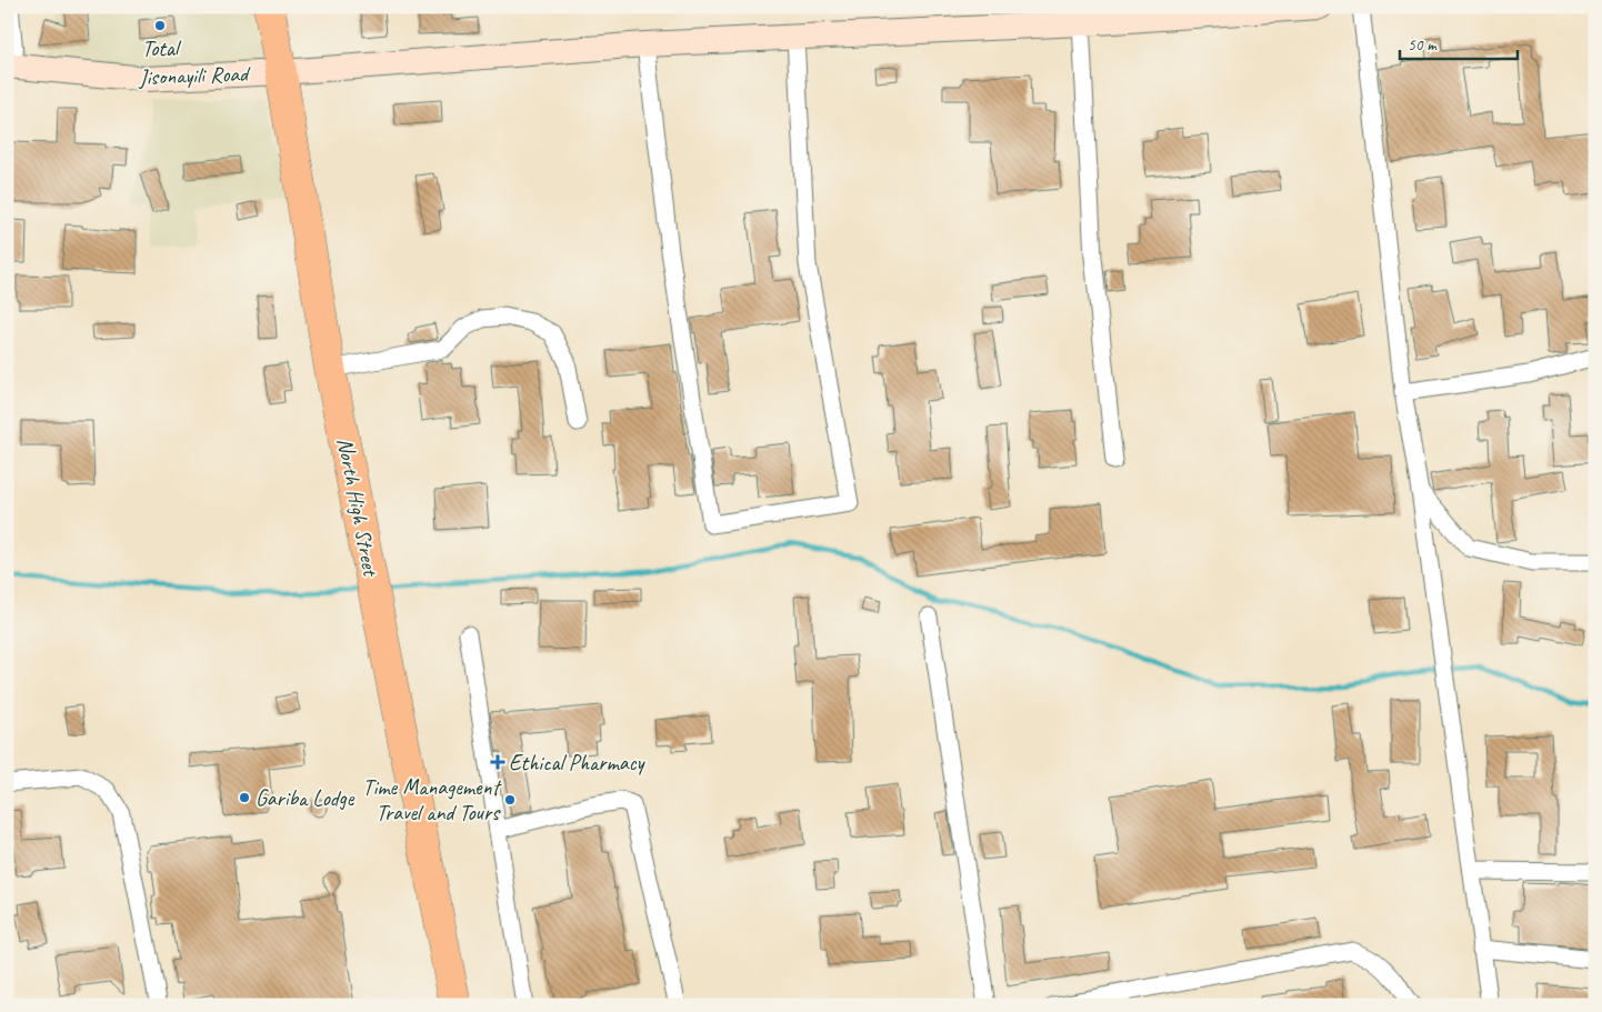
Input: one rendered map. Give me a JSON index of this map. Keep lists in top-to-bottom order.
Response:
{
  "streets": {
    "highway": ["North High Street"],
    "street": ["Jisonayili Road"]
  },
  "crossings": [
    ["Jisonayili Road", "North High Street"]
  ],
  "places": {
    "other": ["Total", "Gariba Lodge", "Time Management Travel and Tours"],
    "health": ["Ethical Pharmacy"]
  },
  "scale_bar": "50 m"
}
